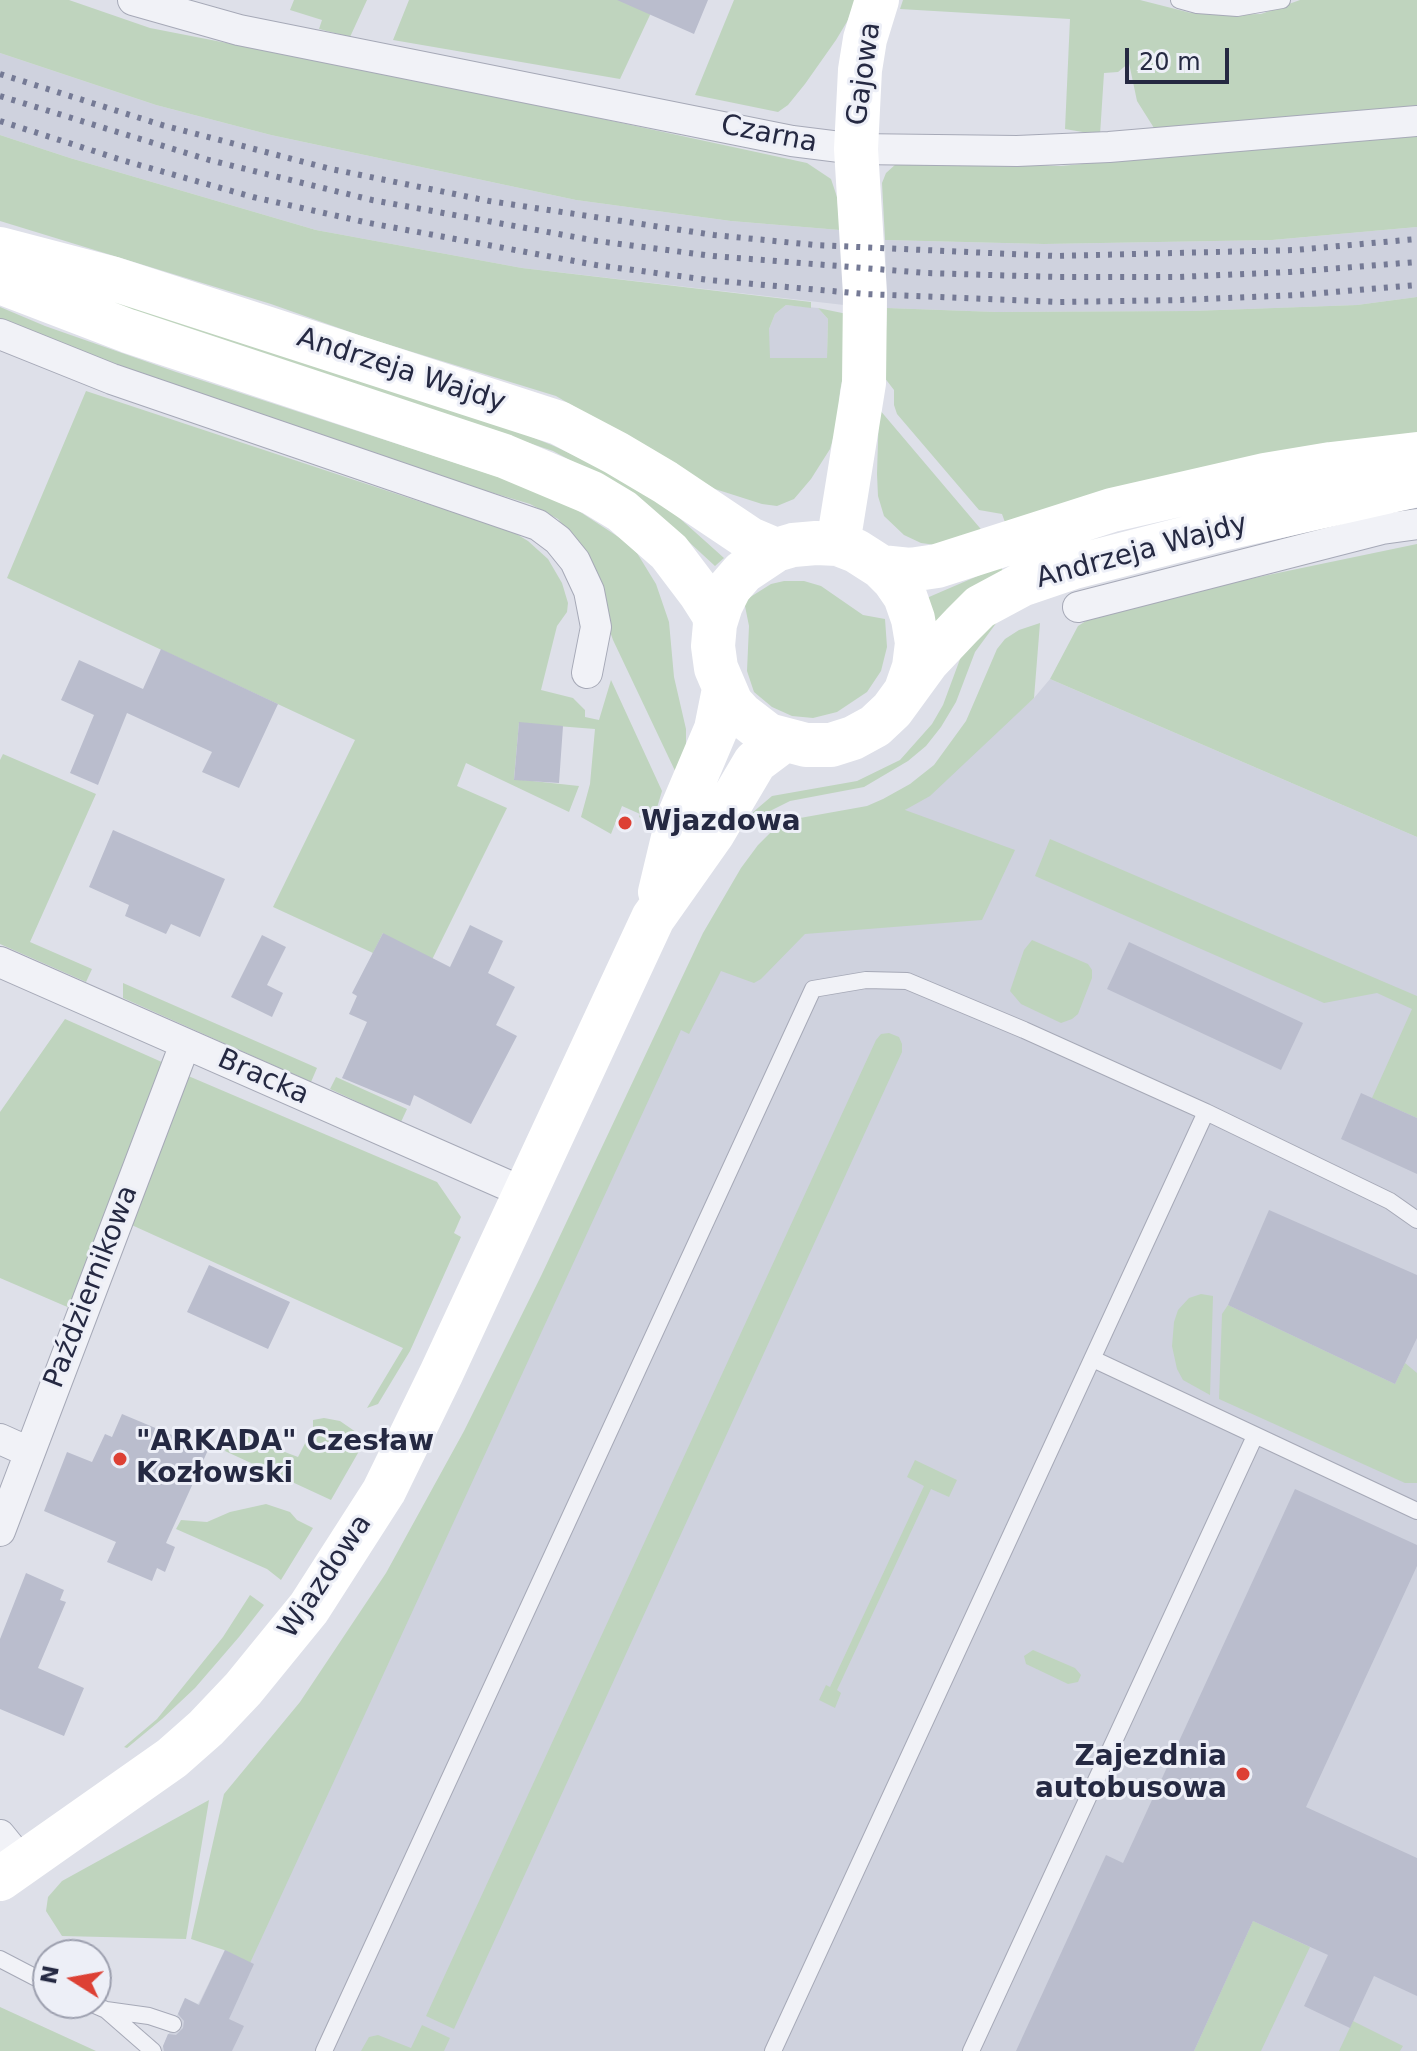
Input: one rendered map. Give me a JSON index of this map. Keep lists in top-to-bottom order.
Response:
{
  "streets": {
    "main road": ["Gajowa", "Andrzeja Wajdy", "Wjazdowa"],
    "street": ["Czarna", "Bracka", "Październikowa"]
  },
  "crossings": [
    ["Gajowa", "Czarna"],
    ["Andrzeja Wajdy", "Wjazdowa"],
    ["Bracka", "Październikowa"],
    ["Bracka", "Wjazdowa"]
  ],
  "places": ["Wjazdowa", "\"ARKADA\" Czesław Kozłowski", "Zajezdnia autobusowa"],
  "scale_bar": "20 m",
  "north": "left"
}
